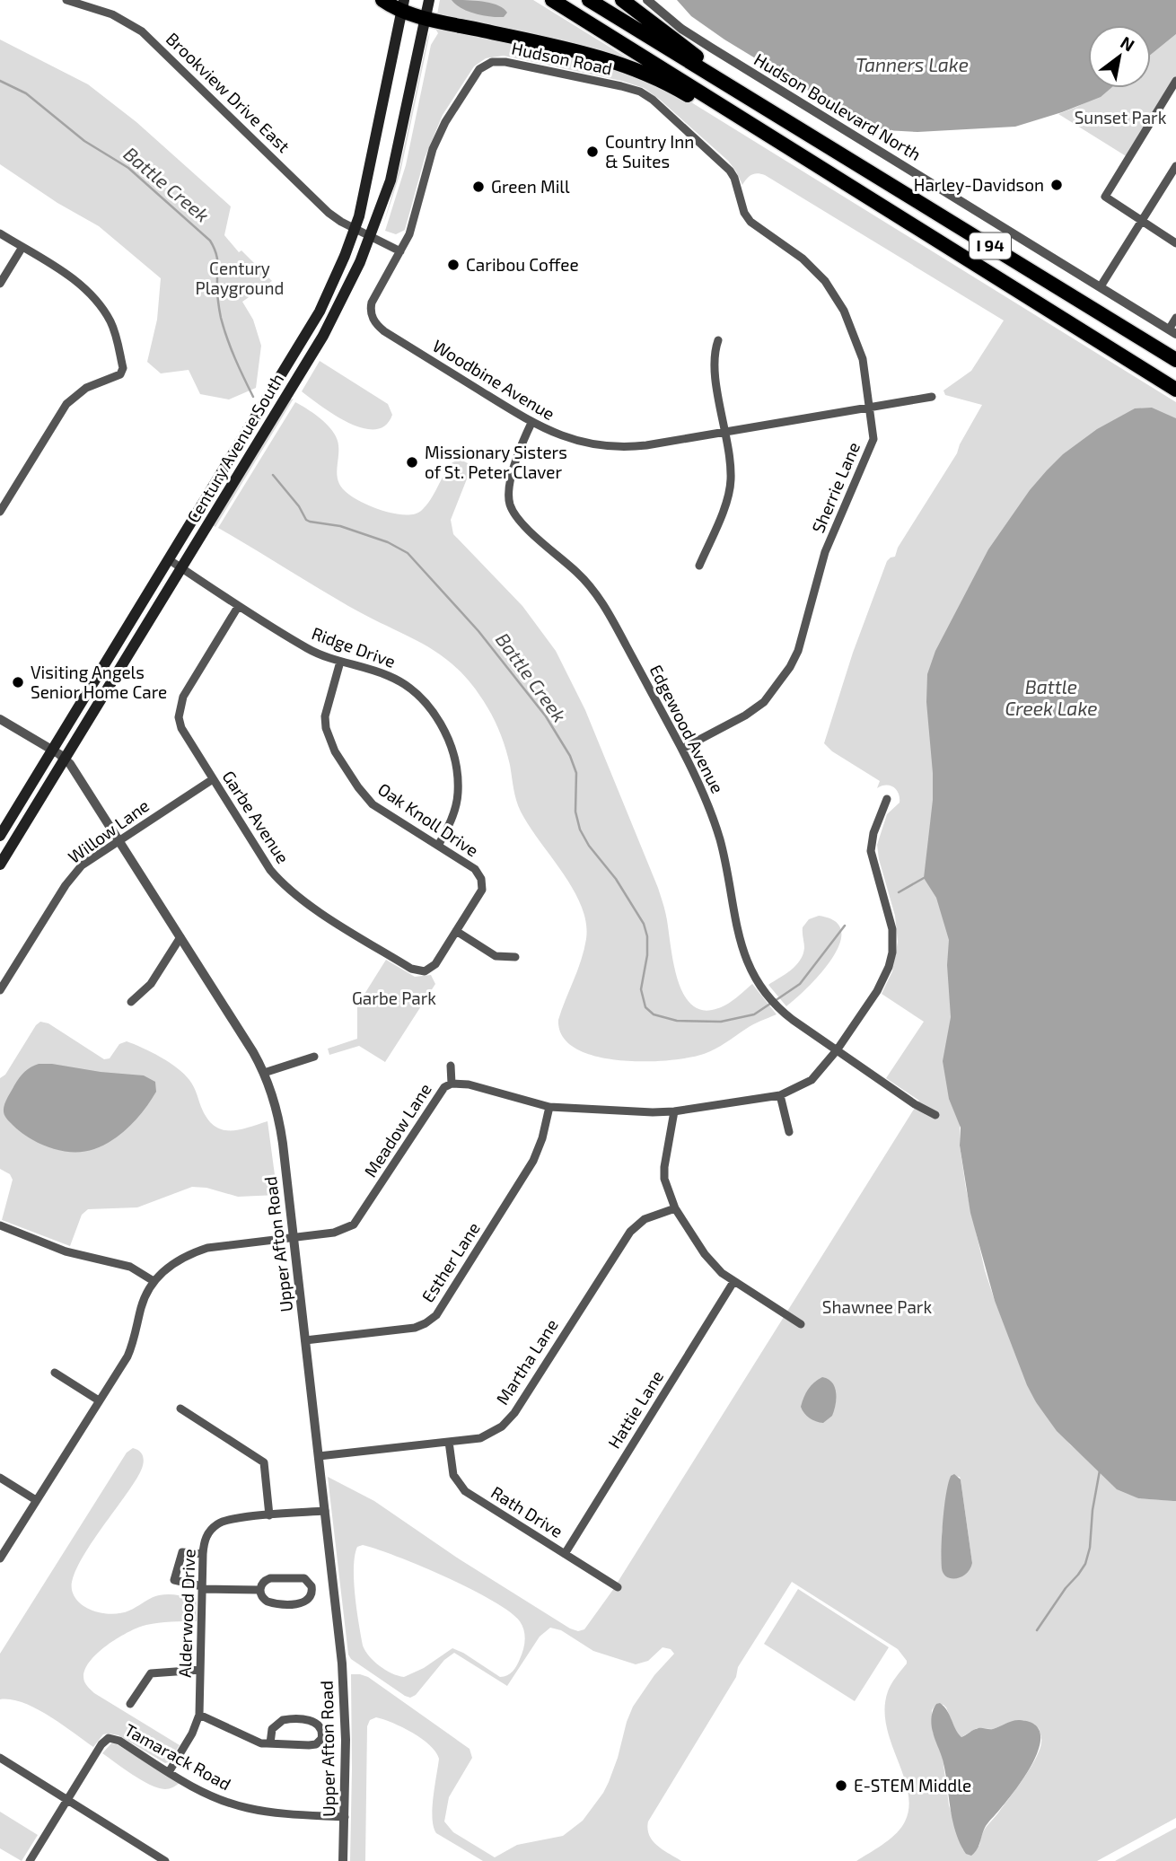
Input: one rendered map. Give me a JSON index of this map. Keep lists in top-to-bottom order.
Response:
{
  "streets": {
    "highway": ["I 94"],
    "main road": ["Century Avenue South"],
    "street": [
      "Hudson Road",
      "Brookview Drive East",
      "Hudson Boulevard North",
      "Woodbine Avenue",
      "Sherrie Lane",
      "Ridge Drive",
      "Edgewood Avenue",
      "Garbe Avenue",
      "Oak Knoll Drive",
      "Willow Lane",
      "Meadow Lane",
      "Upper Afton Road",
      "Esther Lane",
      "Martha Lane",
      "Hattie Lane",
      "Rath Drive",
      "Alderwood Drive",
      "Tamarack Road"
    ]
  },
  "crossings": [
    ["Hudson Road", "Woodbine Avenue"],
    ["Hudson Road", "Sherrie Lane"],
    ["Brookview Drive East", "Century Avenue South"],
    ["Woodbine Avenue", "Sherrie Lane"],
    ["Woodbine Avenue", "Edgewood Avenue"],
    ["Century Avenue South", "Ridge Drive"],
    ["Century Avenue South", "Upper Afton Road"],
    ["Sherrie Lane", "Edgewood Avenue"],
    ["Ridge Drive", "Garbe Avenue"],
    ["Ridge Drive", "Oak Knoll Drive"],
    ["Edgewood Avenue", "Meadow Lane"],
    ["Garbe Avenue", "Oak Knoll Drive"],
    ["Garbe Avenue", "Willow Lane"],
    ["Willow Lane", "Upper Afton Road"],
    ["Meadow Lane", "Upper Afton Road"],
    ["Meadow Lane", "Esther Lane"],
    ["Upper Afton Road", "Esther Lane"],
    ["Upper Afton Road", "Martha Lane"],
    ["Upper Afton Road", "Alderwood Drive"],
    ["Upper Afton Road", "Tamarack Road"],
    ["Martha Lane", "Rath Drive"],
    ["Hattie Lane", "Rath Drive"],
    ["Alderwood Drive", "Tamarack Road"]
  ],
  "water": ["Tanners Lake", "Battle Creek", "Battle Creek Lake"],
  "parks": [
    "Sunset Park",
    "Century Playground",
    "Garbe Park",
    "Shawnee Park"
  ],
  "places": [
    "Country Inn & Suites",
    "Harley-Davidson",
    "Green Mill",
    "Caribou Coffee",
    "Missionary Sisters of St. Peter Claver",
    "Visiting Angels Senior Home Care",
    "E-STEM Middle"
  ],
  "north": "top right"
}
